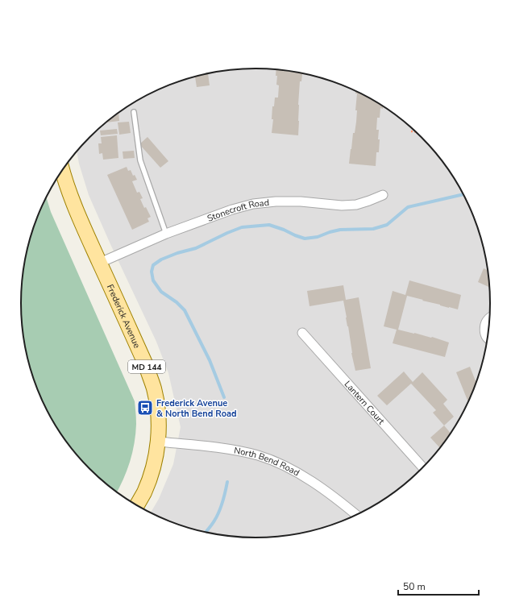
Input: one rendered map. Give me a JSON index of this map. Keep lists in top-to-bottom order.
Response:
{
  "streets": {
    "main road": ["Frederick Avenue", "MD 144"],
    "street": ["Stonecroft Road", "Lantern Court", "North Bend Road"]
  },
  "crossings": [
    ["Stonecroft Road", "Frederick Avenue"],
    ["Frederick Avenue", "North Bend Road"]
  ],
  "places": {
    "bus stop": ["Frederick Avenue & North Bend Road"]
  },
  "scale_bar": "50 m"
}
